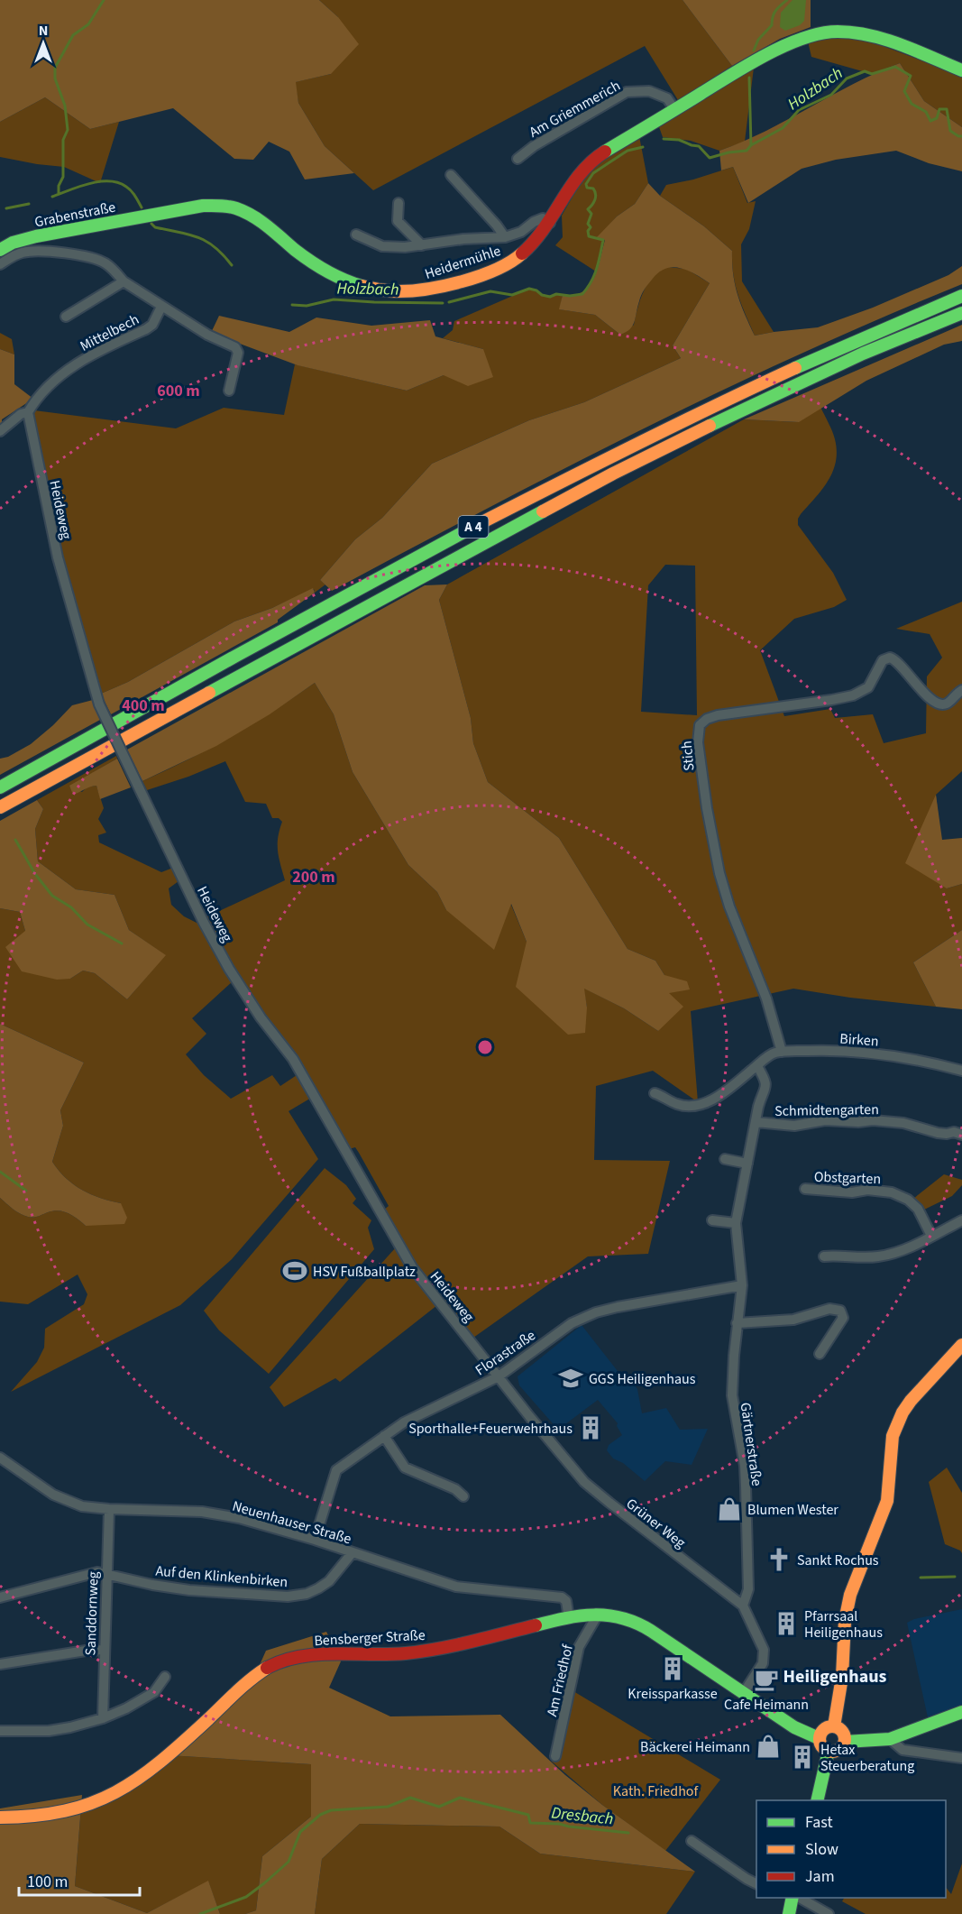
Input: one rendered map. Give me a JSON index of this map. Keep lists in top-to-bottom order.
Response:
{
  "streets": {
    "main road": [
      "Grabenstraße",
      "Heidermühle",
      "A 4",
      "Bensberger Straße"
    ],
    "street": [
      "Am Griemmerich",
      "Mittelbech",
      "Heideweg",
      "Stich",
      "Birken",
      "Schmidtengarten",
      "Obstgarten",
      "Florastraße",
      "Gärtnerstraße",
      "Neuenhauser Straße",
      "Grüner Weg",
      "Auf den Klinkenbirken",
      "Sanddornweg",
      "Am Friedhof"
    ]
  },
  "crossings": [
    ["Am Griemmerich", "Heidermühle"],
    ["Grabenstraße", "Heidermühle"],
    ["Mittelbech", "Heideweg"],
    ["Heideweg", "Florastraße"],
    ["Heideweg", "Grüner Weg"],
    ["Stich", "Birken"],
    ["Florastraße", "Gärtnerstraße"],
    ["Florastraße", "Neuenhauser Straße"],
    ["Florastraße", "Grüner Weg"],
    ["Gärtnerstraße", "Grüner Weg"],
    ["Neuenhauser Straße", "Auf den Klinkenbirken"],
    ["Neuenhauser Straße", "Sanddornweg"],
    ["Neuenhauser Straße", "Bensberger Straße"],
    ["Grüner Weg", "Bensberger Straße"],
    ["Auf den Klinkenbirken", "Sanddornweg"],
    ["Bensberger Straße", "Am Friedhof"]
  ],
  "districts": ["Heiligenhaus"],
  "water": ["Holzbach", "Dresbach"],
  "parks": ["Kath. Friedhof"],
  "places": {
    "sports": ["HSV Fußballplatz"],
    "school or university": ["GGS Heiligenhaus"],
    "building": [
      "Sporthalle+Feuerwehrhaus",
      "Pfarrsaal Heiligenhaus",
      "Kreissparkasse",
      "Hetax Steuerberatung"
    ],
    "shop": ["Blumen Wester", "Bäckerei Heimann"],
    "church": ["Sankt Rochus"],
    "cafe": ["Cafe Heimann"]
  },
  "legend": ["Fast", "Slow", "Jam"],
  "scale_bar": "100 m",
  "north": "top",
  "rings": ["600 m", "400 m", "200 m"]
}
